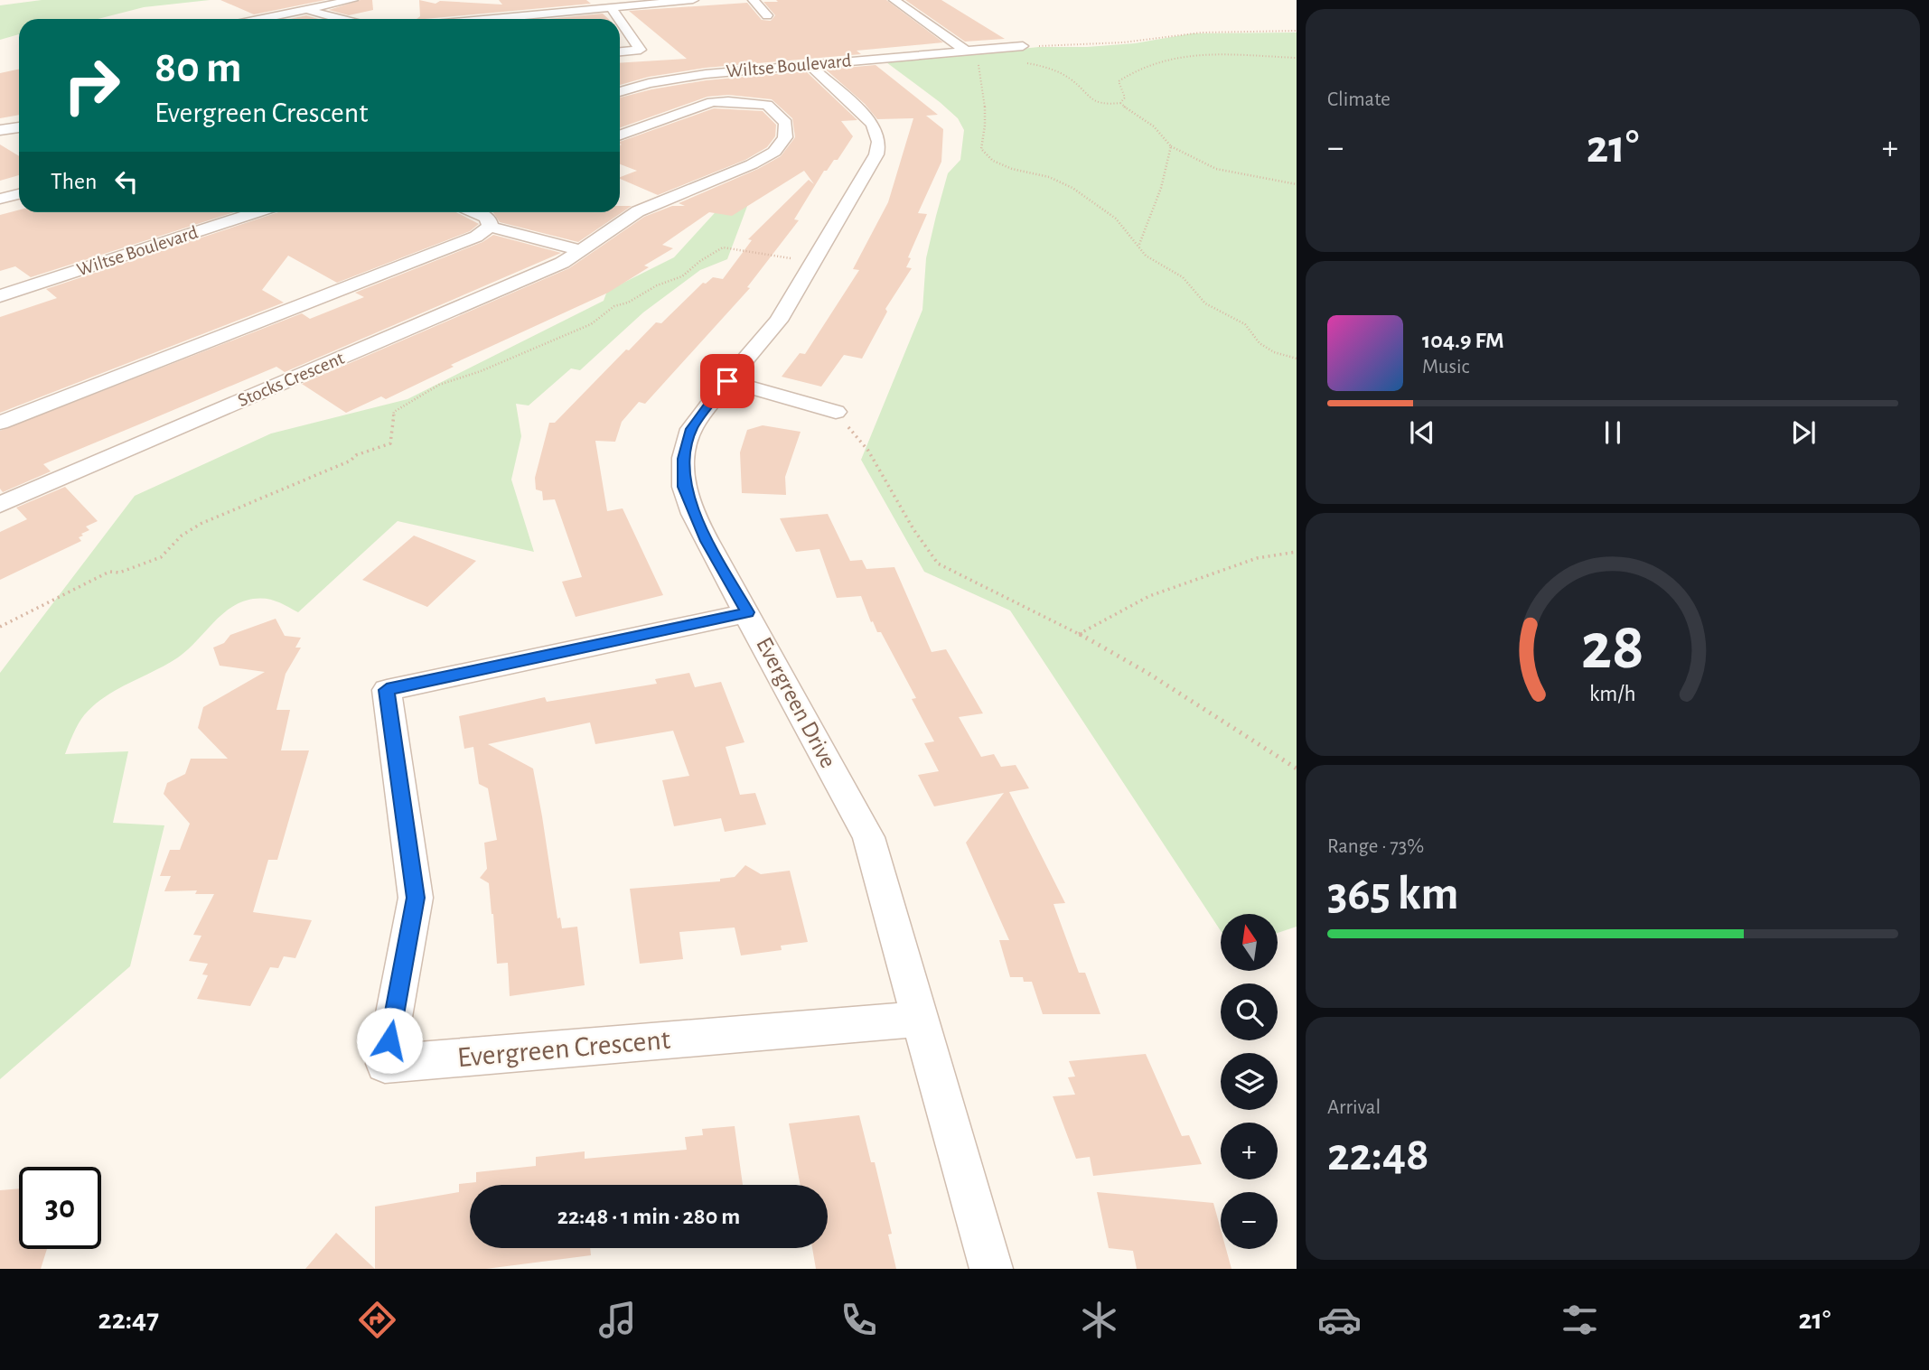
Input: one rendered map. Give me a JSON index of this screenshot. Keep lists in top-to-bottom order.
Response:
{
  "streets": {
    "street": [
      "Wiltse Boulevard",
      "Stocks Crescent",
      "Evergreen Drive",
      "Evergreen Crescent"
    ]
  },
  "crossings": [
    ["Wiltse Boulevard", "Evergreen Drive"],
    ["Evergreen Drive", "Evergreen Crescent"]
  ],
  "north": "top",
  "page": {
    "tile": [
      "Climate",
      ["Range · 73%", "365 km"],
      ["Arrival", "22:48"]
    ],
    "turn": ["80 m", "Evergreen Crescent"],
    "heat": ["−", "21°", "+"],
    "then": "Then",
    "song": ["104.9 FM", "Music"],
    "map_buttons": ["+", "−"],
    "limit": "30",
    "trip": "22:48 · 1 min · 280 m",
    "tabs": ["22:47", "21°"],
    "gauge": ["28", "km/h"]
  }
}
